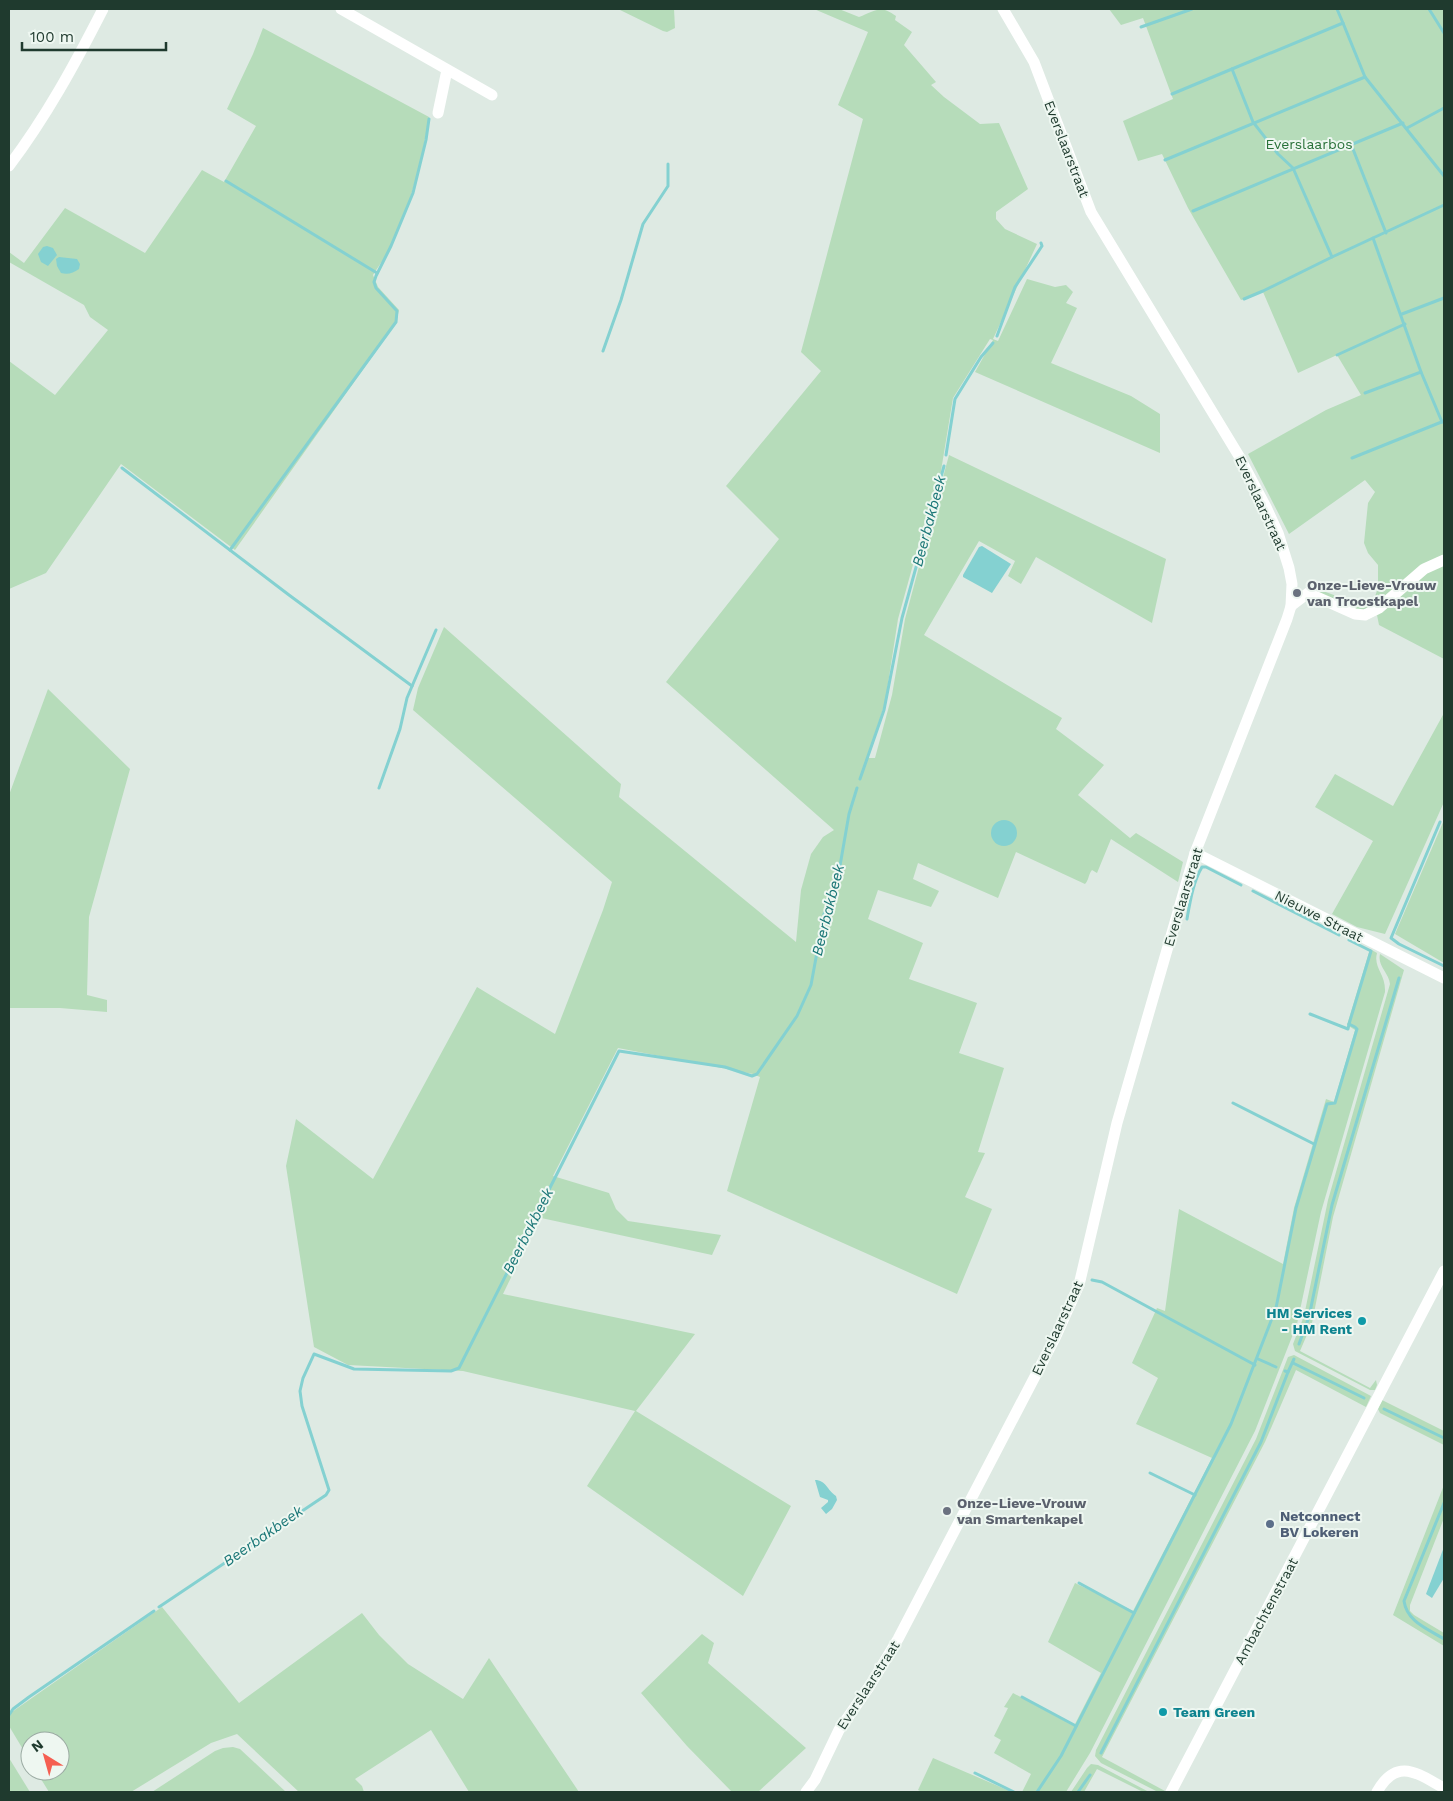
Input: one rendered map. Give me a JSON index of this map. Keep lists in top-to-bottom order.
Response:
{
  "streets": {
    "street": ["Everslaarstraat", "Nieuwe Straat", "Ambachtenstraat"]
  },
  "crossings": [
    ["Everslaarstraat", "Nieuwe Straat"]
  ],
  "water": ["Beerbakbeek"],
  "parks": ["Everslaarbos"],
  "places": [
    "Onze-Lieve-Vrouw van Troostkapel",
    "HM Services - HM Rent",
    "Onze-Lieve-Vrouw van Smartenkapel",
    "Netconnect BV Lokeren",
    "Team Green"
  ],
  "scale_bar": "100 m",
  "north": "top left"
}
